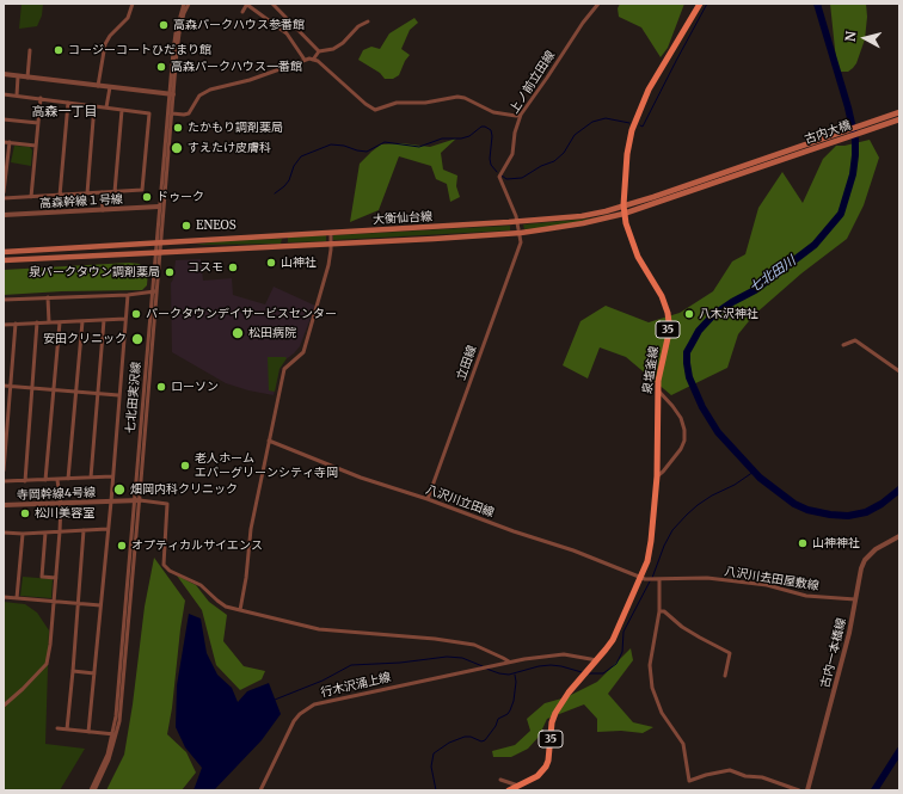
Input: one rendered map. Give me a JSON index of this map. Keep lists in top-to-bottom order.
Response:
{
  "streets": {
    "main road": [
      "古内大橋",
      "大衡仙台線",
      "35",
      "泉塩釜線"
    ],
    "street": [
      "上ノ前立田線",
      "高森幹線１号線",
      "立田線",
      "寺岡幹線4号線",
      "八沢川立田線",
      "八沢川去田屋敷線",
      "古内一本橋線",
      "行木沢涌上線"
    ]
  },
  "crossings": [
    ["上ノ前立田線", "大衡仙台線"],
    ["上ノ前立田線", "立田線"],
    ["古内大橋", "大衡仙台線"],
    ["大衡仙台線", "立田線"],
    ["大衡仙台線", "泉塩釜線"],
    ["35", "泉塩釜線"],
    ["立田線", "八沢川立田線"],
    ["泉塩釜線", "八沢川立田線"],
    ["泉塩釜線", "行木沢涌上線"],
    ["八沢川立田線", "八沢川去田屋敷線"],
    ["八沢川去田屋敷線", "古内一本橋線"]
  ],
  "districts": ["高森一丁目"],
  "water": ["七北田川"],
  "places": [
    "高森パークハウス参番館",
    "コージーコートひだまり館",
    "高森パークハウス一番館",
    "たかもり調剤薬局",
    "すえたけ皮膚科",
    "ドゥーク",
    "ENEOS",
    "山神社",
    "コスモ",
    "泉パークタウン調剤薬局",
    "パークタウンデイサービスセンター",
    "八木沢神社",
    "松田病院",
    "安田クリニック",
    "ローソン",
    "老人ホーム エバーグリーンシティ寺岡",
    "畑岡内科クリニック",
    "松川美容室",
    "山神神社",
    "オプティカルサイエンス"
  ],
  "north": "left"
}
